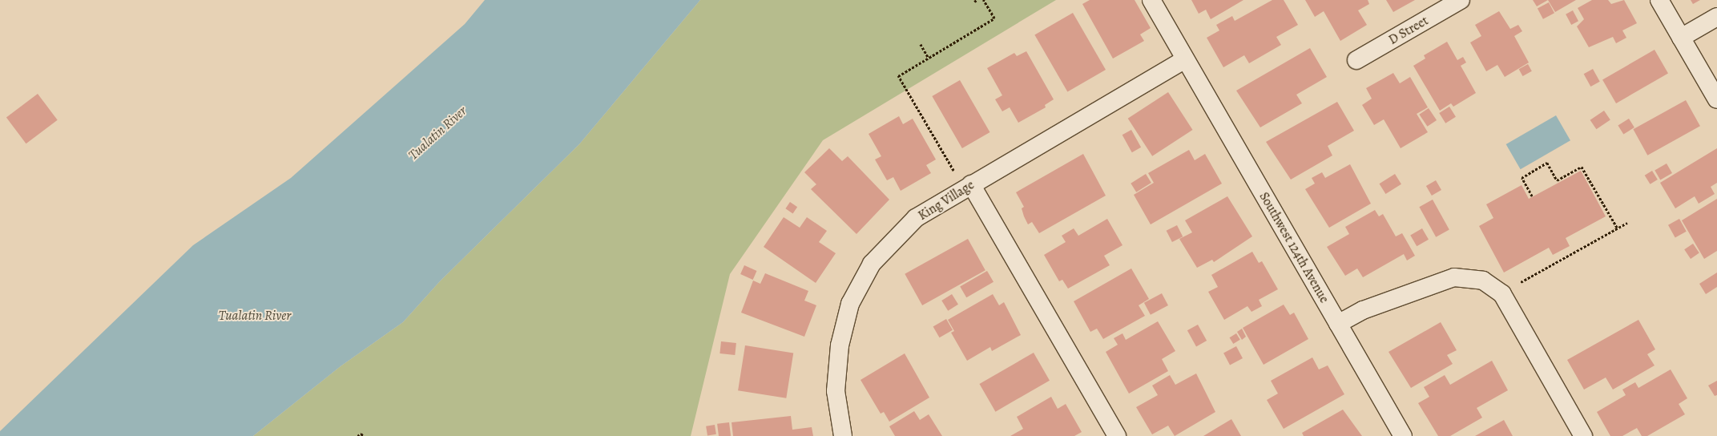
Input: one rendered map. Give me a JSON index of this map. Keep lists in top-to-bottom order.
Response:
{
  "streets": {
    "street": ["D Street", "King Village", "Southwest 124th Avenue"]
  },
  "crossings": [
    ["King Village", "Southwest 124th Avenue"]
  ],
  "water": ["Tualatin River"]
}
